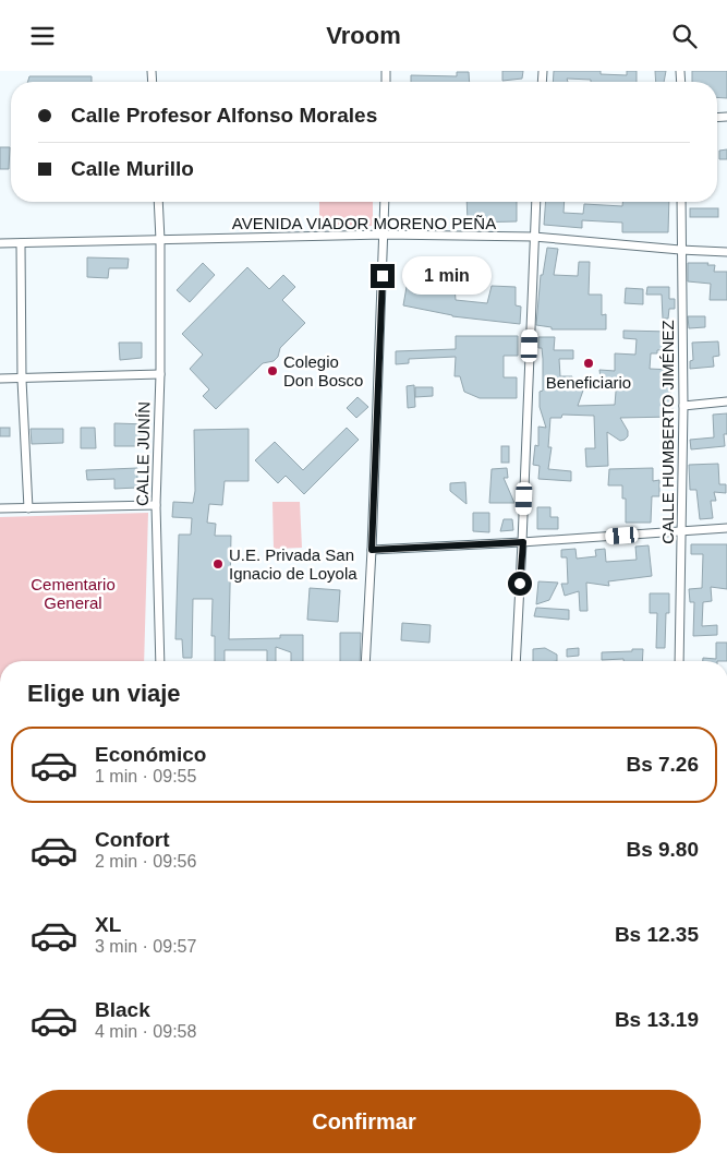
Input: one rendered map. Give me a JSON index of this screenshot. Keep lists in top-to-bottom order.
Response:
{
  "streets": {
    "street": ["AVENIDA VIADOR MORENO PEÑA", "CALLE HUMBERTO JIMÉNEZ", "CALLE JUNÍN"]
  },
  "crossings": [
    ["AVENIDA VIADOR MORENO PEÑA", "CALLE HUMBERTO JIMÉNEZ"],
    ["AVENIDA VIADOR MORENO PEÑA", "CALLE JUNÍN"]
  ],
  "parks": ["Cementario General"],
  "places": ["Beneficiario", "Colegio Don Bosco", "U.E. Privada San Ignacio de Loyola"],
  "page": {
    "header": "Vroom",
    "banner": ["Calle Profesor Alfonso Morales", "Calle Murillo"],
    "bubble": "1 min",
    "heading": "Elige un viaje",
    "list": [
      {
        "name": "Económico",
        "note": "1 min · 09:55",
        "value": "Bs 7.26"
      },
      {
        "name": "Confort",
        "note": "2 min · 09:56",
        "value": "Bs 9.80"
      },
      {
        "name": "XL",
        "note": "3 min · 09:57",
        "value": "Bs 12.35"
      },
      {
        "name": "Black",
        "note": "4 min · 09:58",
        "value": "Bs 13.19"
      }
    ],
    "buttons": "Confirmar"
  }
}
